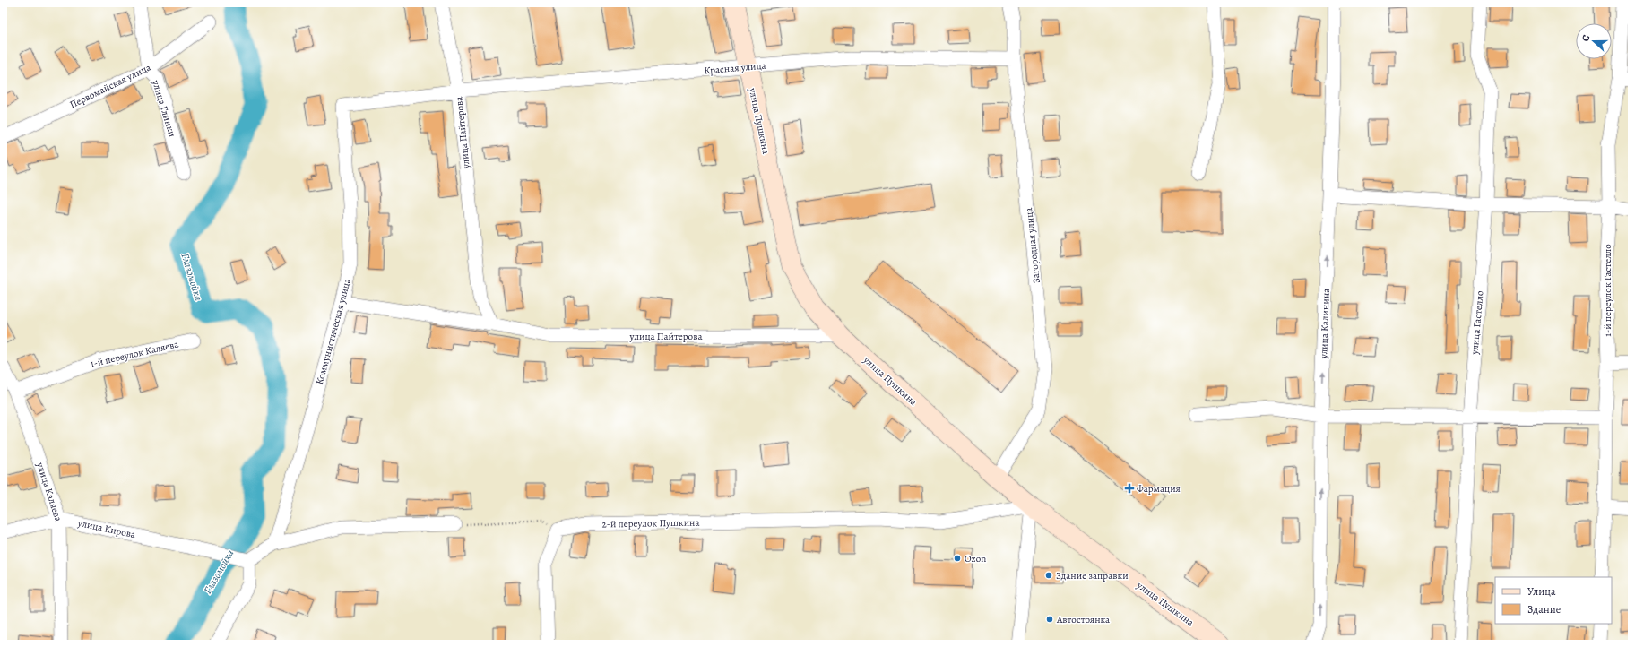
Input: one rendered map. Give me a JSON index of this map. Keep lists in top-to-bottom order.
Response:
{
  "streets": {
    "main road": ["улица Пушкина"],
    "street": [
      "Красная улица",
      "Первомайская улица",
      "улица Глинки",
      "улица Пайтерова",
      "Загородная улица",
      "1-й переулок Гастелло",
      "улица Гастелло",
      "улица Калинина",
      "Коммунистическая улица",
      "1-й переулок Каляева",
      "улица Каляева",
      "2-й переулок Пушкина",
      "улица Кирова"
    ]
  },
  "crossings": [
    ["Красная улица", "улица Пушкина"],
    ["Красная улица", "улица Пайтерова"],
    ["Красная улица", "Загородная улица"],
    ["Красная улица", "Коммунистическая улица"],
    ["Первомайская улица", "улица Глинки"],
    ["улица Пушкина", "улица Пайтерова"],
    ["улица Пушкина", "Загородная улица"],
    ["улица Пушкина", "2-й переулок Пушкина"],
    ["улица Пайтерова", "Коммунистическая улица"],
    ["1-й переулок Каляева", "улица Каляева"],
    ["улица Каляева", "улица Кирова"]
  ],
  "one_way": ["улица Калинина"],
  "water": ["Глазомойка"],
  "places": {
    "health": ["Фармация"],
    "other": ["Ozon", "Здание заправки", "Автостоянка"]
  },
  "legend": ["Улица", "Здание"],
  "north": "left"
}
